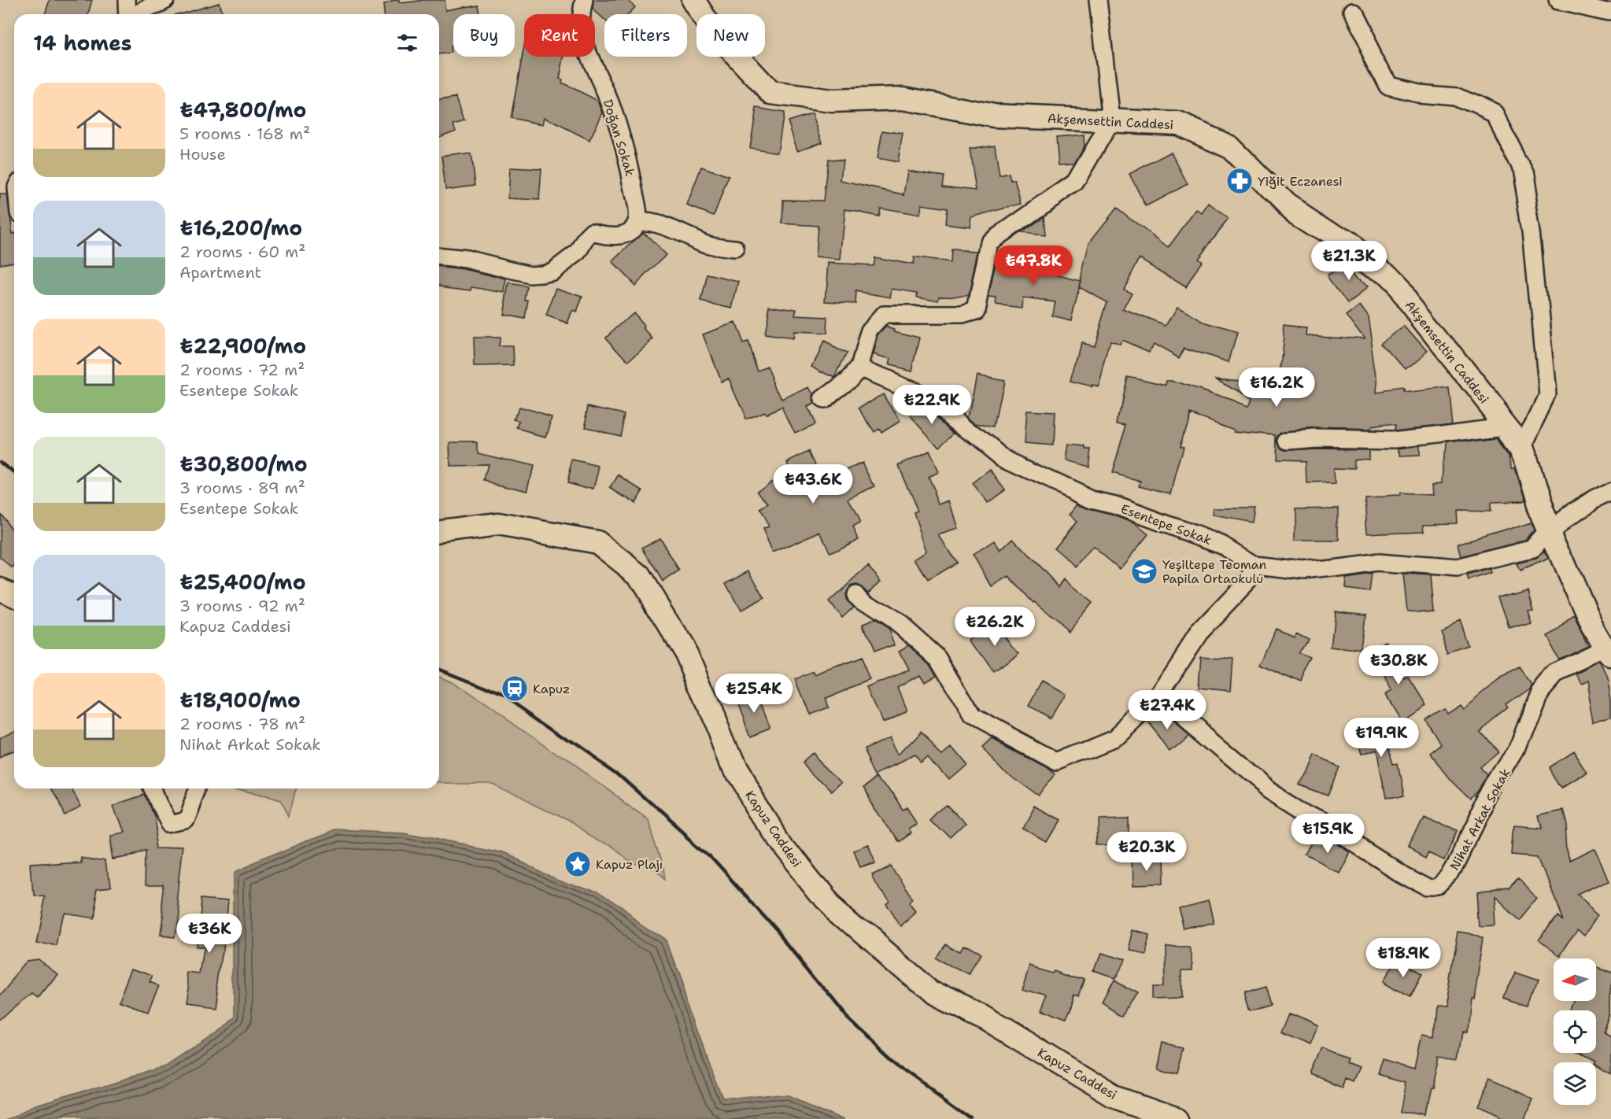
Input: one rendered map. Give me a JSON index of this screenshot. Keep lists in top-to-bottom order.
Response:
{
  "streets": {
    "street": [
      "Akşemsettin Caddesi",
      "Doğan Sokak",
      "Esentepe Sokak",
      "Nihat Arkat Sokak",
      "Kapuz Caddesi"
    ]
  },
  "crossings": [
    ["Akşemsettin Caddesi", "Esentepe Sokak"],
    ["Akşemsettin Caddesi", "Nihat Arkat Sokak"]
  ],
  "places": {
    "pharmacy": ["Yiğit Eczanesi"],
    "school or university": ["Yeşiltepe Teoman Papila Ortaokulu"],
    "station": ["Kapuz"],
    "place": ["Kapuz Plajı"]
  },
  "north": "left",
  "page": {
    "chip": [
      "Buy",
      "Rent",
      "Filters",
      "New"
    ],
    "heading": "14 homes",
    "list": [
      {
        "name": "₺47,800/mo",
        "note": "5 rooms · 168 m² · House"
      },
      {
        "name": "₺16,200/mo",
        "note": "2 rooms · 60 m² · Apartment"
      },
      {
        "name": "₺22,900/mo",
        "note": "2 rooms · 72 m² · Esentepe Sokak"
      },
      {
        "name": "₺30,800/mo",
        "note": "3 rooms · 89 m² · Esentepe Sokak"
      },
      {
        "name": "₺25,400/mo",
        "note": "3 rooms · 92 m² · Kapuz Caddesi"
      },
      {
        "name": "₺18,900/mo",
        "note": "2 rooms · 78 m² · Nihat Arkat Sokak"
      }
    ],
    "price": [
      "₺21.3K",
      "₺47.8K",
      "₺16.2K",
      "₺22.9K",
      "₺43.6K",
      "₺26.2K",
      "₺30.8K",
      "₺25.4K",
      "₺27.4K",
      "₺19.9K",
      "₺15.9K",
      "₺20.3K",
      "₺36K",
      "₺18.9K"
    ]
  }
}
